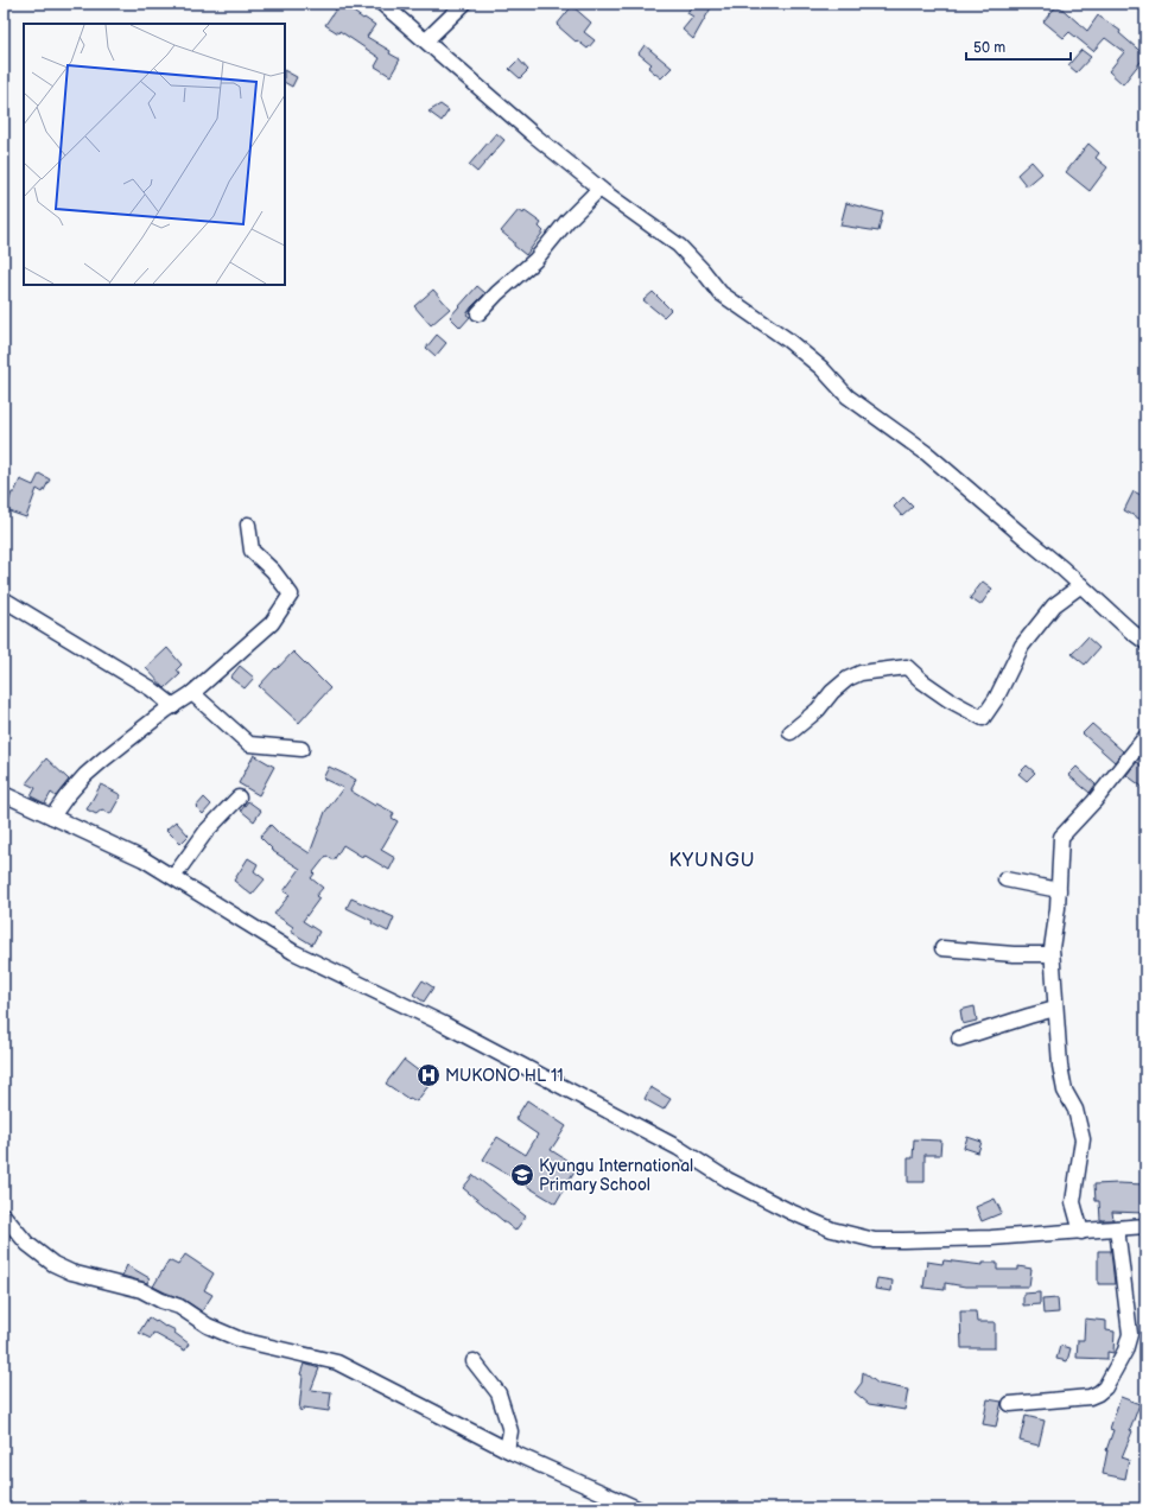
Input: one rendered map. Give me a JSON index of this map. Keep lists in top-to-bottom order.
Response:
{
  "districts": ["KYUNGU"],
  "places": {
    "hospital": ["MUKONO HL 11"],
    "school or university": ["Kyungu International Primary School"]
  },
  "scale_bar": "50 m"
}
